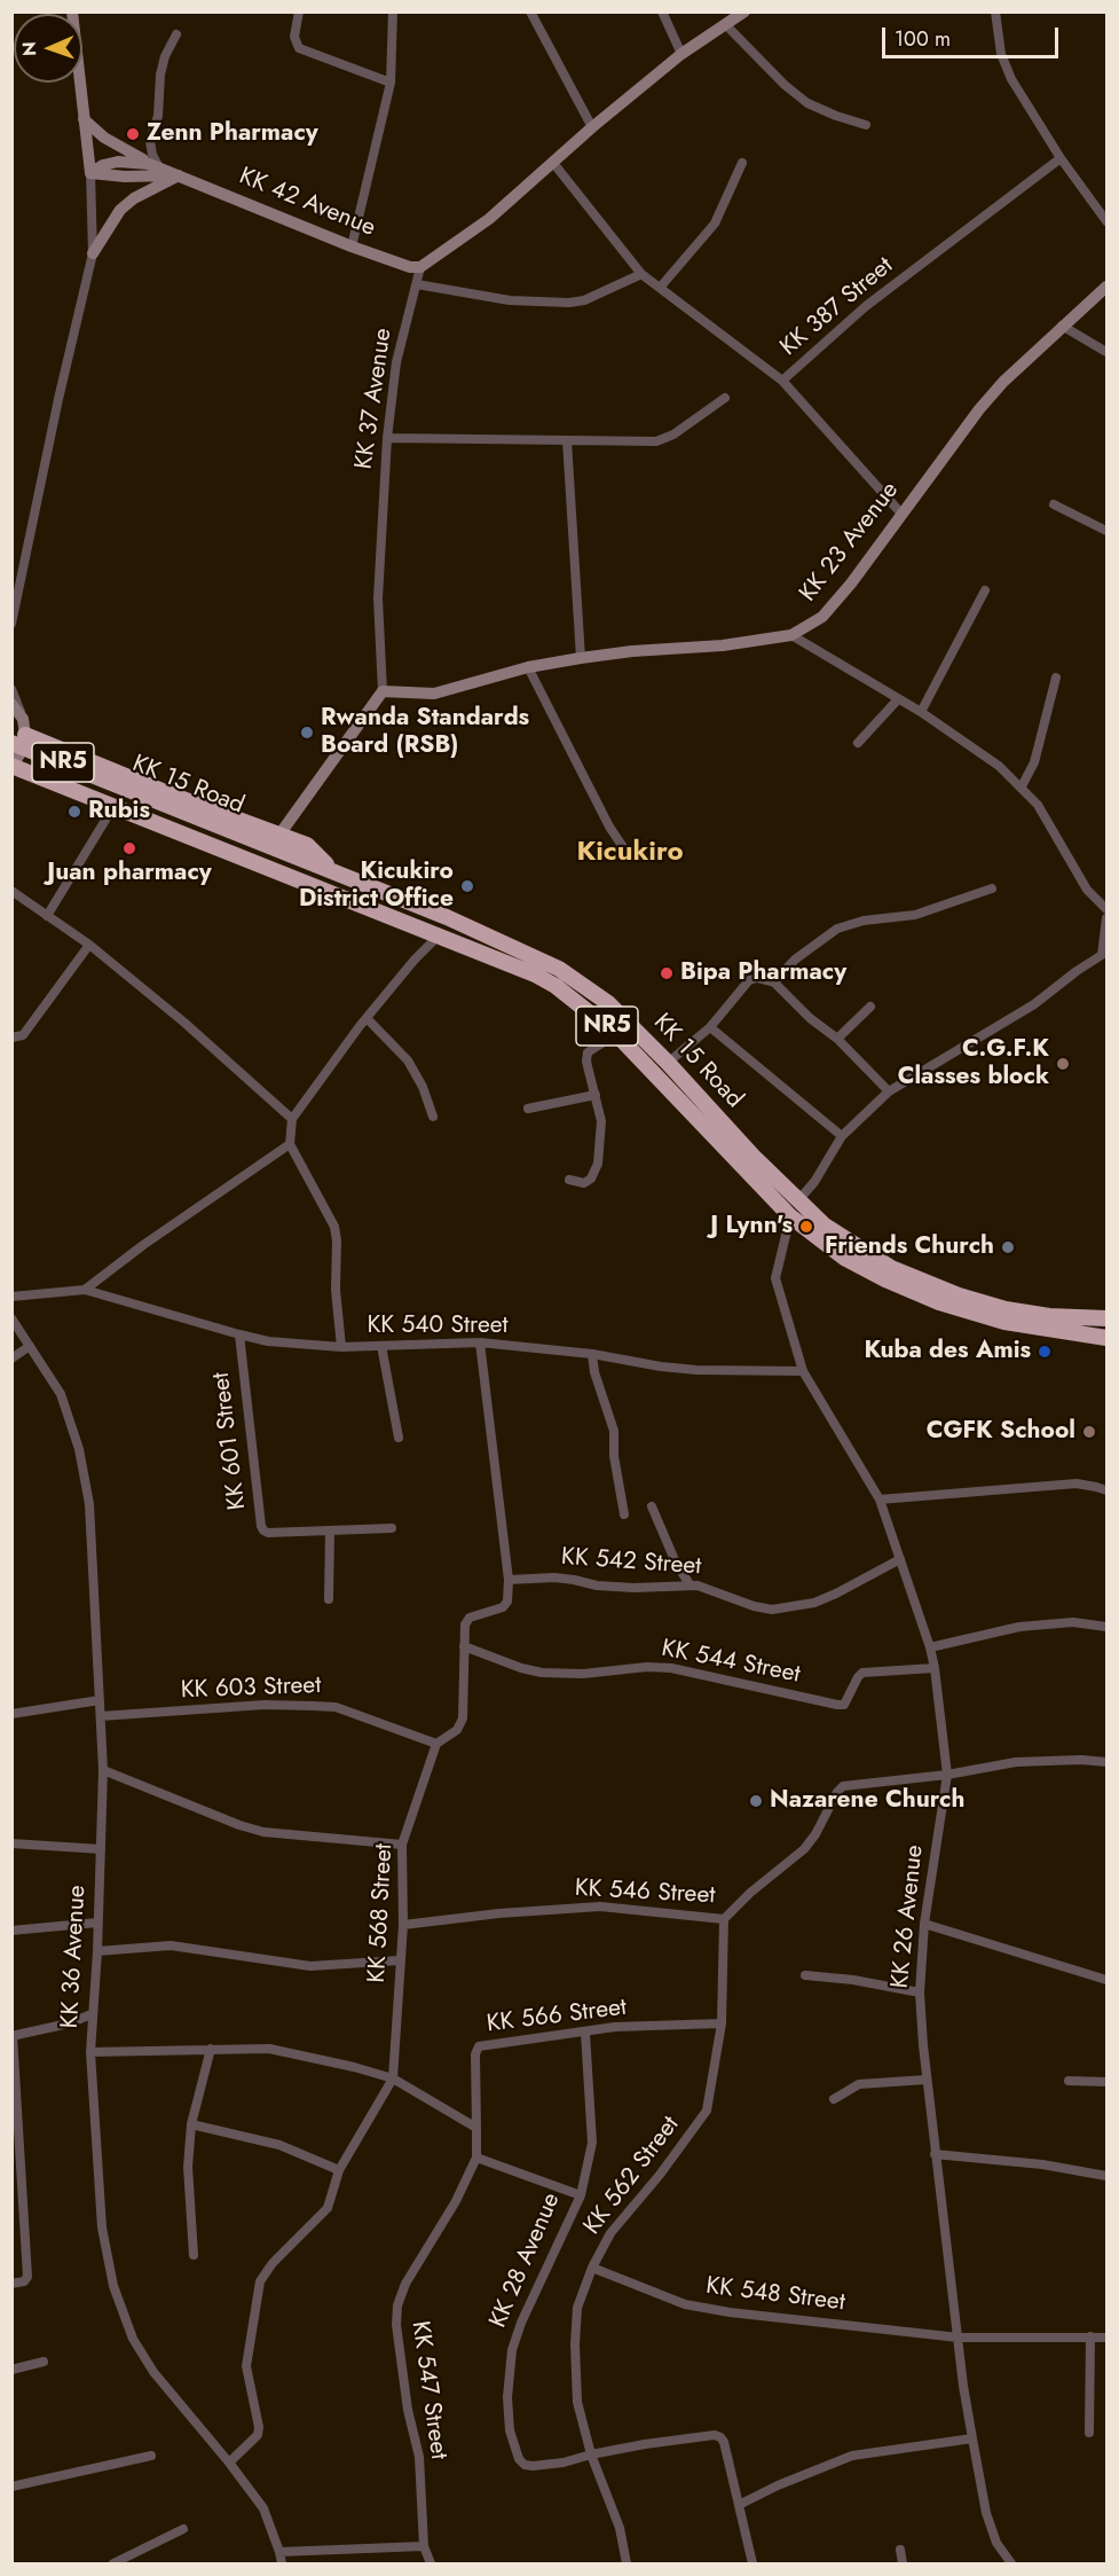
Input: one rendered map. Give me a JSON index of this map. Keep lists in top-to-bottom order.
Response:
{
  "streets": {
    "highway": ["NR5", "KK 15 Road"],
    "main road": ["KK 42 Avenue", "KK 23 Avenue"],
    "street": [
      "KK 387 Street",
      "KK 37 Avenue",
      "KK 540 Street",
      "KK 601 Street",
      "KK 542 Street",
      "KK 544 Street",
      "KK 603 Street",
      "KK 546 Street",
      "KK 568 Street",
      "KK 26 Avenue",
      "KK 36 Avenue",
      "KK 566 Street",
      "KK 562 Street",
      "KK 28 Avenue",
      "KK 548 Street",
      "KK 547 Street"
    ]
  },
  "crossings": [
    ["KK 42 Avenue", "KK 37 Avenue"],
    ["KK 387 Street", "KK 23 Avenue"],
    ["KK 37 Avenue", "KK 23 Avenue"],
    ["KK 15 Road", "KK 26 Avenue"],
    ["KK 540 Street", "KK 568 Street"],
    ["KK 540 Street", "KK 26 Avenue"],
    ["KK 542 Street", "KK 568 Street"],
    ["KK 542 Street", "KK 26 Avenue"],
    ["KK 544 Street", "KK 568 Street"],
    ["KK 544 Street", "KK 26 Avenue"],
    ["KK 603 Street", "KK 568 Street"],
    ["KK 603 Street", "KK 36 Avenue"],
    ["KK 546 Street", "KK 568 Street"],
    ["KK 546 Street", "KK 26 Avenue"],
    ["KK 546 Street", "KK 562 Street"],
    ["KK 26 Avenue", "KK 548 Street"],
    ["KK 566 Street", "KK 562 Street"],
    ["KK 562 Street", "KK 28 Avenue"],
    ["KK 562 Street", "KK 548 Street"],
    ["KK 28 Avenue", "KK 547 Street"]
  ],
  "districts": ["Kicukiro"],
  "places": [
    "Zenn Pharmacy",
    "Rwanda Standards Board (RSB)",
    "Rubis",
    "Juan pharmacy",
    "Kicukiro District Office",
    "Bipa Pharmacy",
    "C.G.F.K Classes block",
    "J Lynn's",
    "Friends Church",
    "Kuba des Amis",
    "CGFK School",
    "Nazarene Church"
  ],
  "scale_bar": "100 m",
  "north": "left"
}
